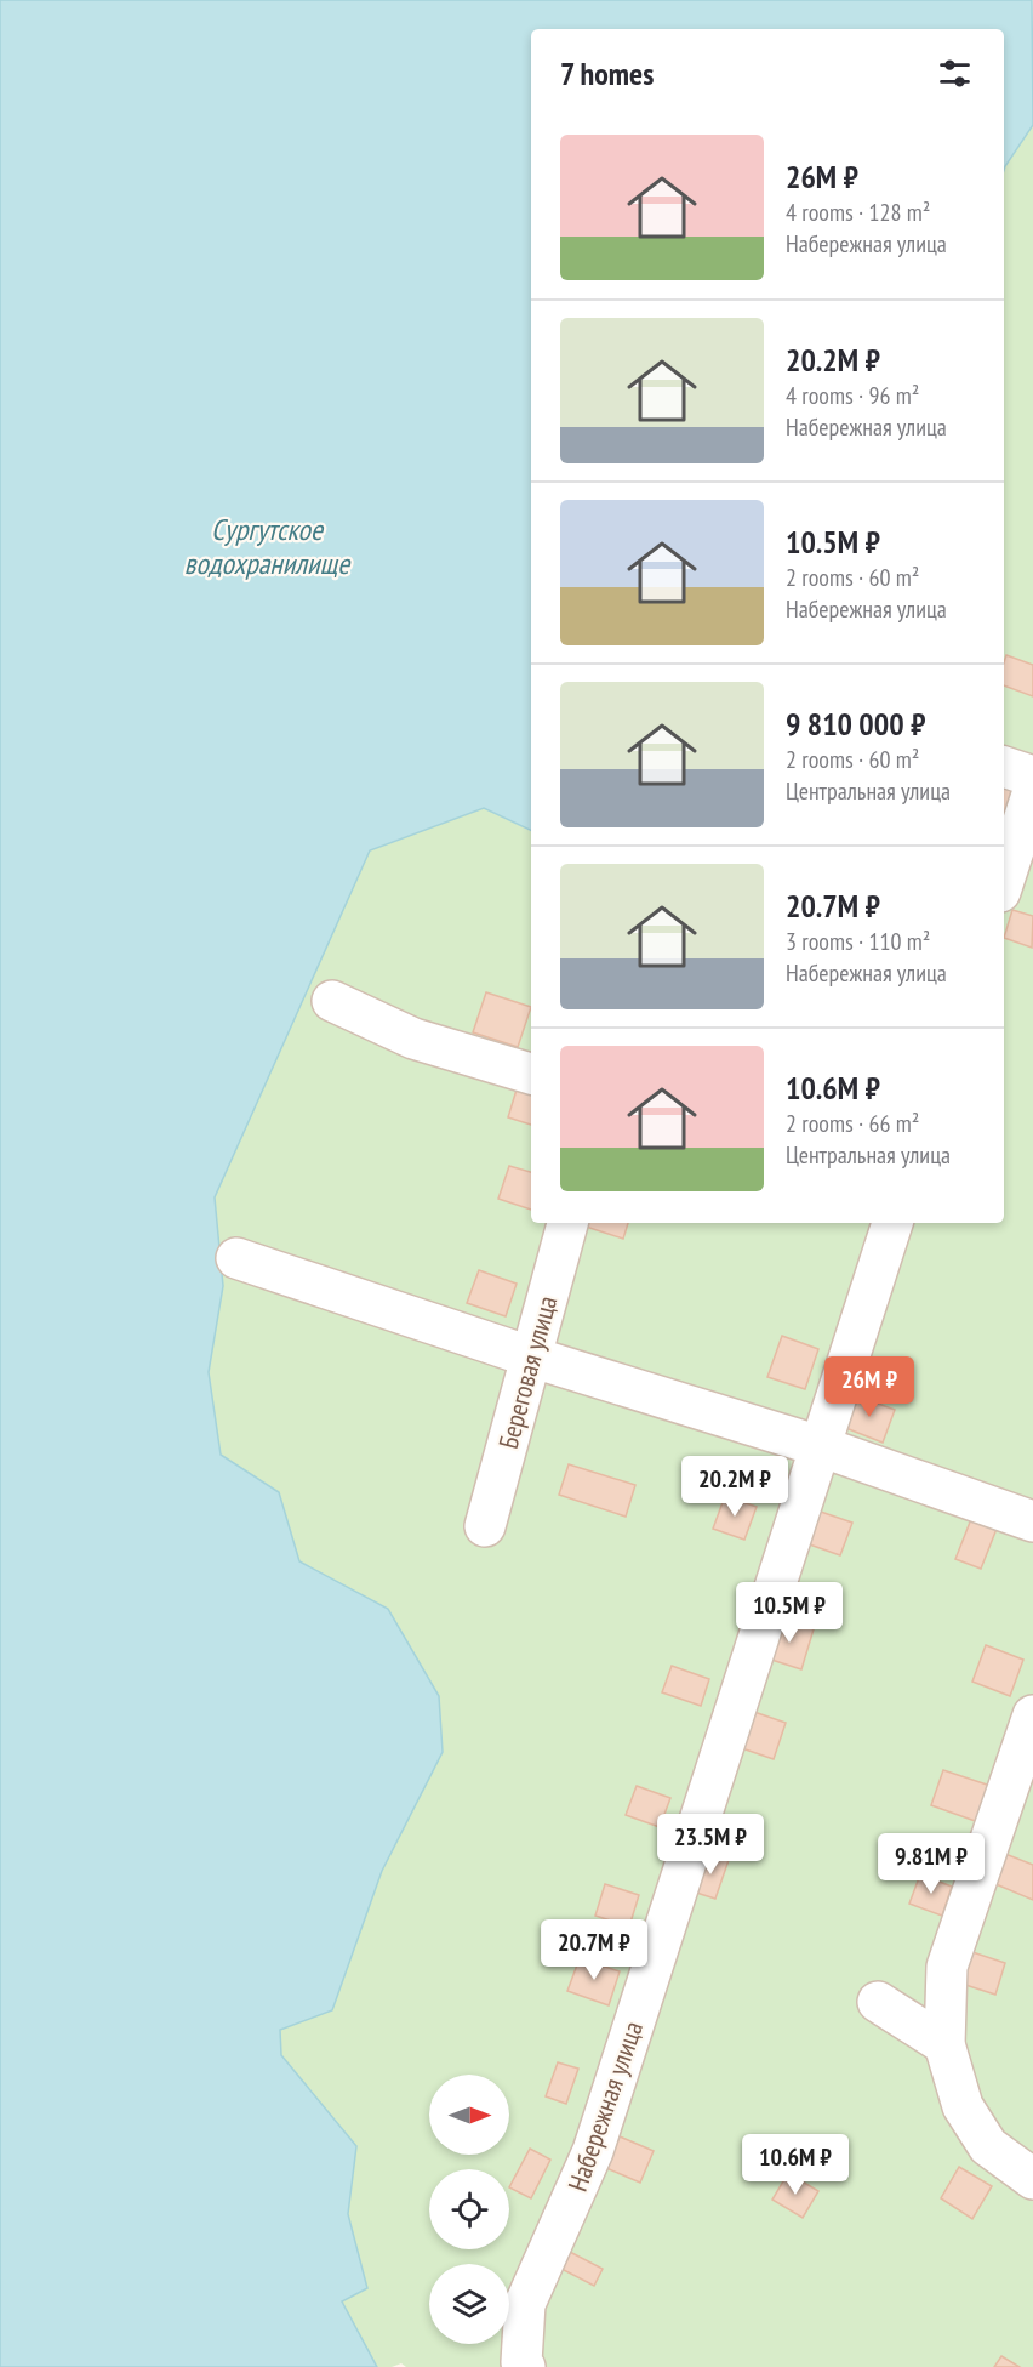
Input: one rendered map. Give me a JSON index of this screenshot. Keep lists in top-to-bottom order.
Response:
{
  "streets": {
    "street": ["Береговая улица", "Набережная улица"]
  },
  "water": ["Сургутское водохранилище"],
  "north": "right",
  "page": {
    "heading": "7 homes",
    "list": [
      {
        "name": "26M ₽",
        "note": "4 rooms · 128 m² · Набережная улица"
      },
      {
        "name": "20.2M ₽",
        "note": "4 rooms · 96 m² · Набережная улица"
      },
      {
        "name": "10.5M ₽",
        "note": "2 rooms · 60 m² · Набережная улица"
      },
      {
        "name": "9 810 000 ₽",
        "note": "2 rooms · 60 m² · Центральная улица"
      },
      {
        "name": "20.7M ₽",
        "note": "3 rooms · 110 m² · Набережная улица"
      },
      {
        "name": "10.6M ₽",
        "note": "2 rooms · 66 m² · Центральная улица"
      }
    ],
    "price": [
      "26M ₽",
      "20.2M ₽",
      "10.5M ₽",
      "23.5M ₽",
      "9.81M ₽",
      "20.7M ₽",
      "10.6M ₽"
    ]
  }
}
